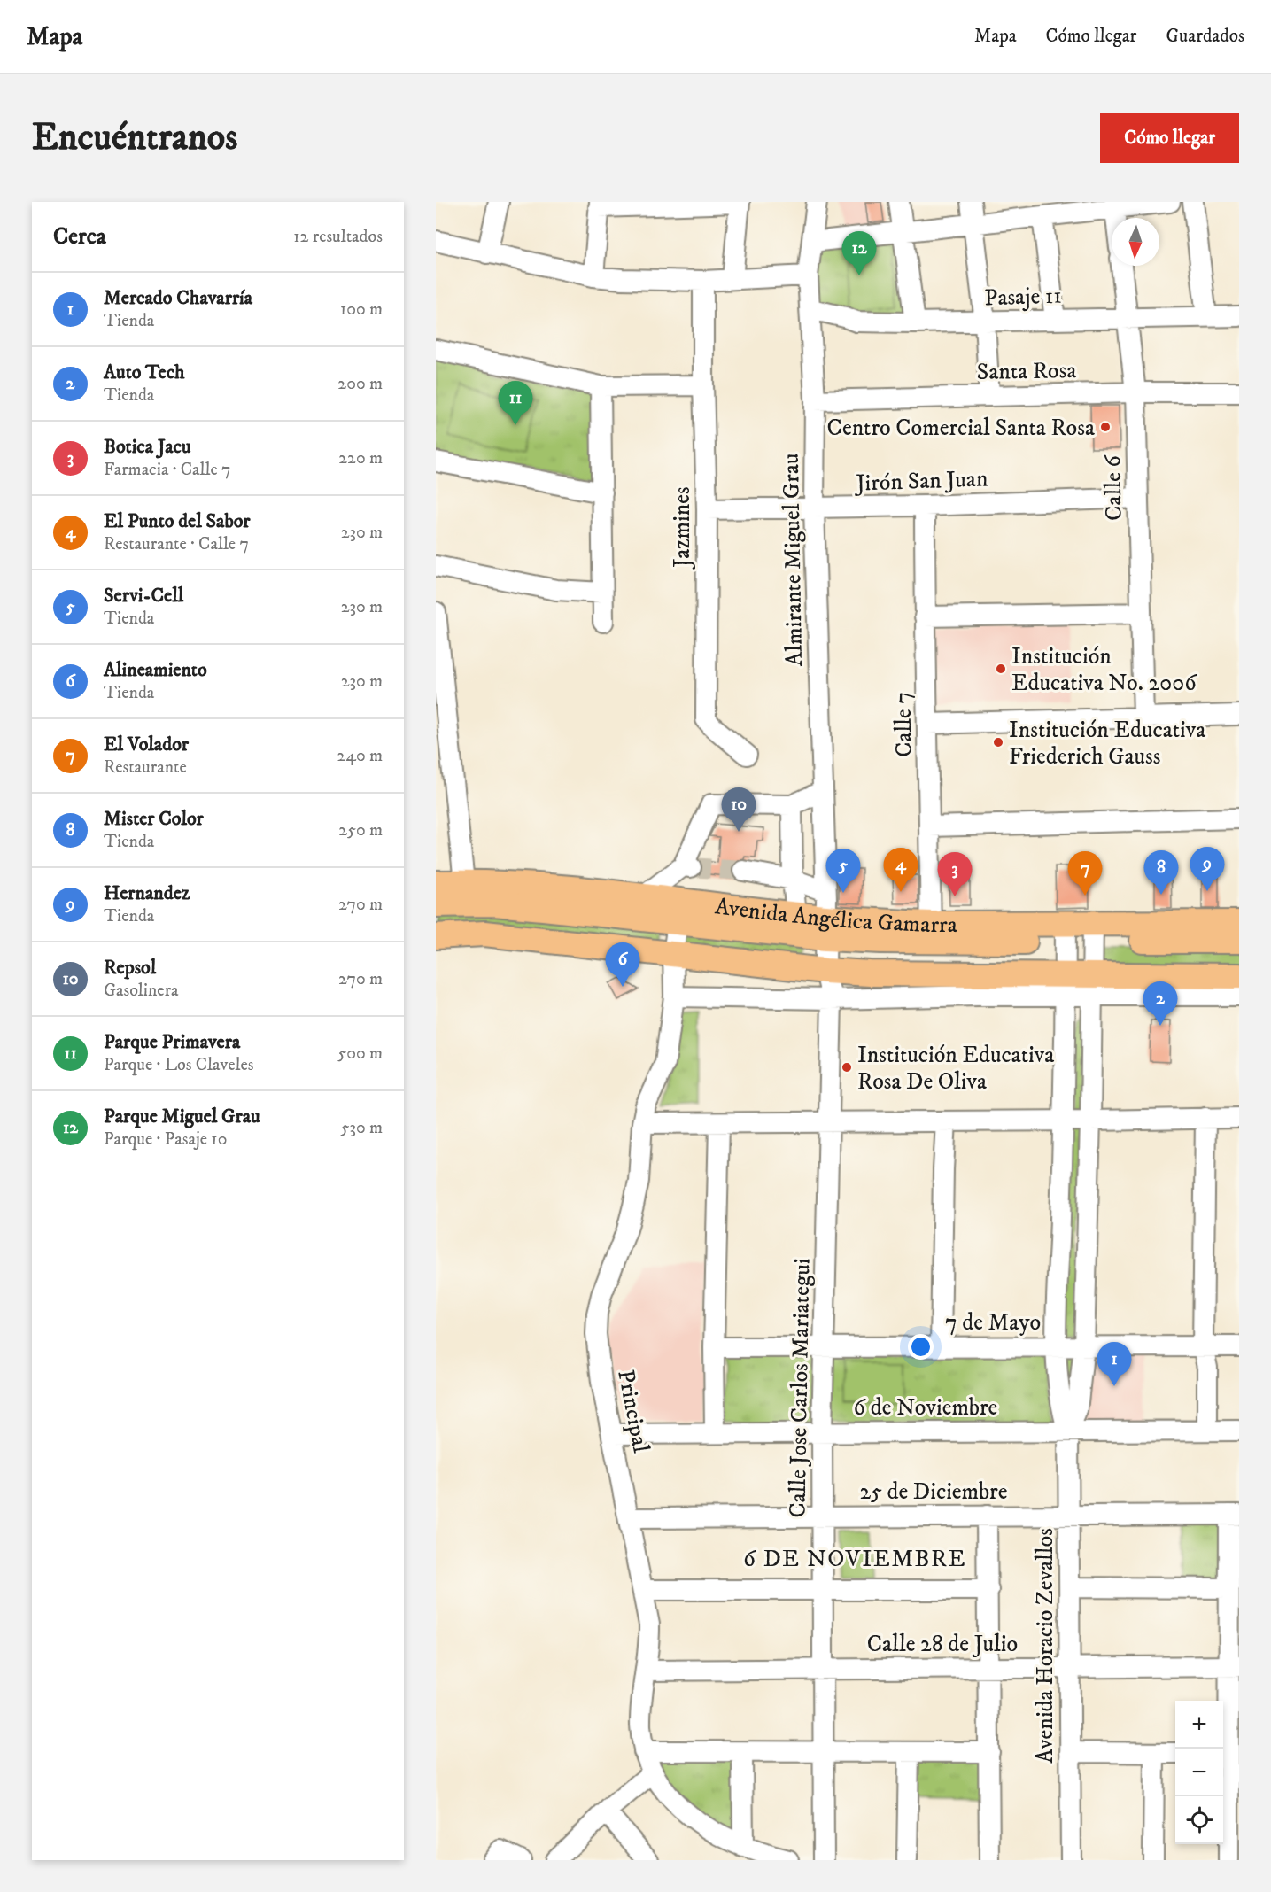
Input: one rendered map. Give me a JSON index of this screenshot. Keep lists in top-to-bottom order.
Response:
{
  "streets": {
    "main road": ["Avenida Angélica Gamarra"],
    "street": [
      "Pasaje 11",
      "Santa Rosa",
      "Jirón San Juan",
      "Calle 6",
      "Jazmines",
      "Almirante Miguel Grau",
      "Calle 7",
      "7 de Mayo",
      "Calle Jose Carlos Mariategui",
      "6 de Noviembre",
      "Principal",
      "25 de Diciembre",
      "Calle 28 de Julio",
      "Avenida Horacio Zevallos"
    ]
  },
  "crossings": [
    ["Pasaje 11", "Calle 6"],
    ["Pasaje 11", "Almirante Miguel Grau"],
    ["Santa Rosa", "Calle 6"],
    ["Santa Rosa", "Almirante Miguel Grau"],
    ["Jirón San Juan", "Calle 6"],
    ["Jirón San Juan", "Jazmines"],
    ["Jirón San Juan", "Almirante Miguel Grau"],
    ["Jirón San Juan", "Calle 7"],
    ["Almirante Miguel Grau", "Avenida Angélica Gamarra"],
    ["Almirante Miguel Grau", "Calle Jose Carlos Mariategui"],
    ["Calle 7", "Avenida Angélica Gamarra"],
    ["Avenida Angélica Gamarra", "Calle Jose Carlos Mariategui"],
    ["Avenida Angélica Gamarra", "Principal"],
    ["Avenida Angélica Gamarra", "Avenida Horacio Zevallos"],
    ["7 de Mayo", "Calle Jose Carlos Mariategui"],
    ["7 de Mayo", "Avenida Horacio Zevallos"],
    ["Calle Jose Carlos Mariategui", "6 de Noviembre"],
    ["Calle Jose Carlos Mariategui", "25 de Diciembre"],
    ["Calle Jose Carlos Mariategui", "Calle 28 de Julio"],
    ["6 de Noviembre", "Principal"],
    ["6 de Noviembre", "Avenida Horacio Zevallos"],
    ["Principal", "25 de Diciembre"],
    ["Principal", "Calle 28 de Julio"],
    ["25 de Diciembre", "Avenida Horacio Zevallos"],
    ["Calle 28 de Julio", "Avenida Horacio Zevallos"]
  ],
  "districts": ["6 DE NOVIEMBRE"],
  "places": [
    "Centro Comercial Santa Rosa",
    "Institución Educativa No. 2006",
    "Institución Educativa Friederich Gauss",
    "Institución Educativa Rosa De Oliva"
  ],
  "north": "bottom",
  "page": {
    "header": "Mapa",
    "nav": ["Mapa", "Cómo llegar", "Guardados"],
    "buttons": "Cómo llegar",
    "title": "Encuéntranos",
    "heading": ["Cerca", "12 resultados"],
    "pins": [
      "12",
      "11",
      "10",
      "9",
      "4",
      "5",
      "8",
      "7",
      "3",
      "6",
      "2",
      "1"
    ],
    "list": [
      {
        "mark": "1",
        "name": "Mercado Chavarría",
        "note": "Tienda",
        "value": "100 m"
      },
      {
        "mark": "2",
        "name": "Auto Tech",
        "note": "Tienda",
        "value": "200 m"
      },
      {
        "mark": "3",
        "name": "Botica Jacu",
        "note": "Farmacia · Calle 7",
        "value": "220 m"
      },
      {
        "mark": "4",
        "name": "El Punto del Sabor",
        "note": "Restaurante · Calle 7",
        "value": "230 m"
      },
      {
        "mark": "5",
        "name": "Servi-Cell",
        "note": "Tienda",
        "value": "230 m"
      },
      {
        "mark": "6",
        "name": "Alineamiento",
        "note": "Tienda",
        "value": "230 m"
      },
      {
        "mark": "7",
        "name": "El Volador",
        "note": "Restaurante",
        "value": "240 m"
      },
      {
        "mark": "8",
        "name": "Mister Color",
        "note": "Tienda",
        "value": "250 m"
      },
      {
        "mark": "9",
        "name": "Hernandez",
        "note": "Tienda",
        "value": "270 m"
      },
      {
        "mark": "10",
        "name": "Repsol",
        "note": "Gasolinera",
        "value": "270 m"
      },
      {
        "mark": "11",
        "name": "Parque Primavera",
        "note": "Parque · Los Claveles",
        "value": "500 m"
      },
      {
        "mark": "12",
        "name": "Parque Miguel Grau",
        "note": "Parque · Pasaje 10",
        "value": "530 m"
      }
    ],
    "map_buttons": ["+", "−"]
  }
}
